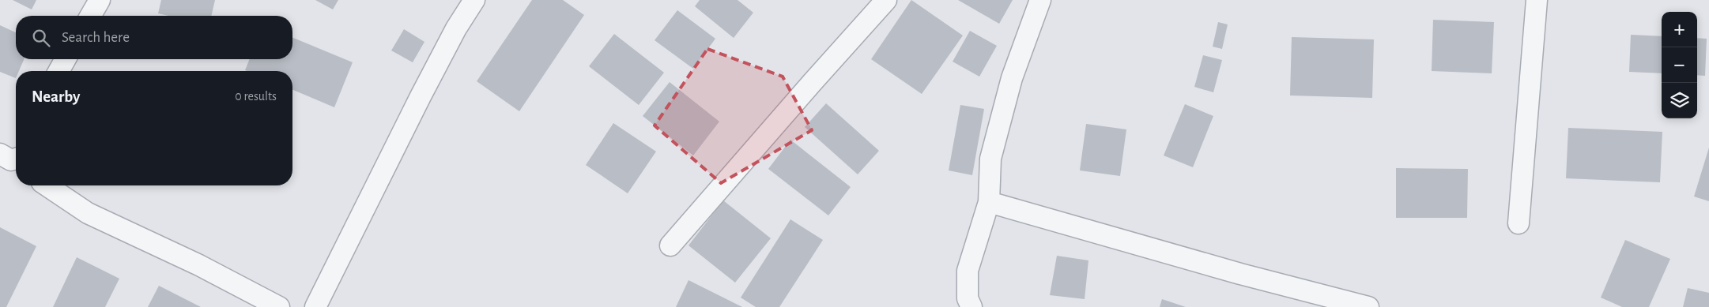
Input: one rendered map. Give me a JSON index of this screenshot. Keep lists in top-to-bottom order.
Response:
{
  "page": {
    "map_buttons": ["+", "−"],
    "search": "Search here",
    "heading": ["Nearby", "0 results"]
  }
}
